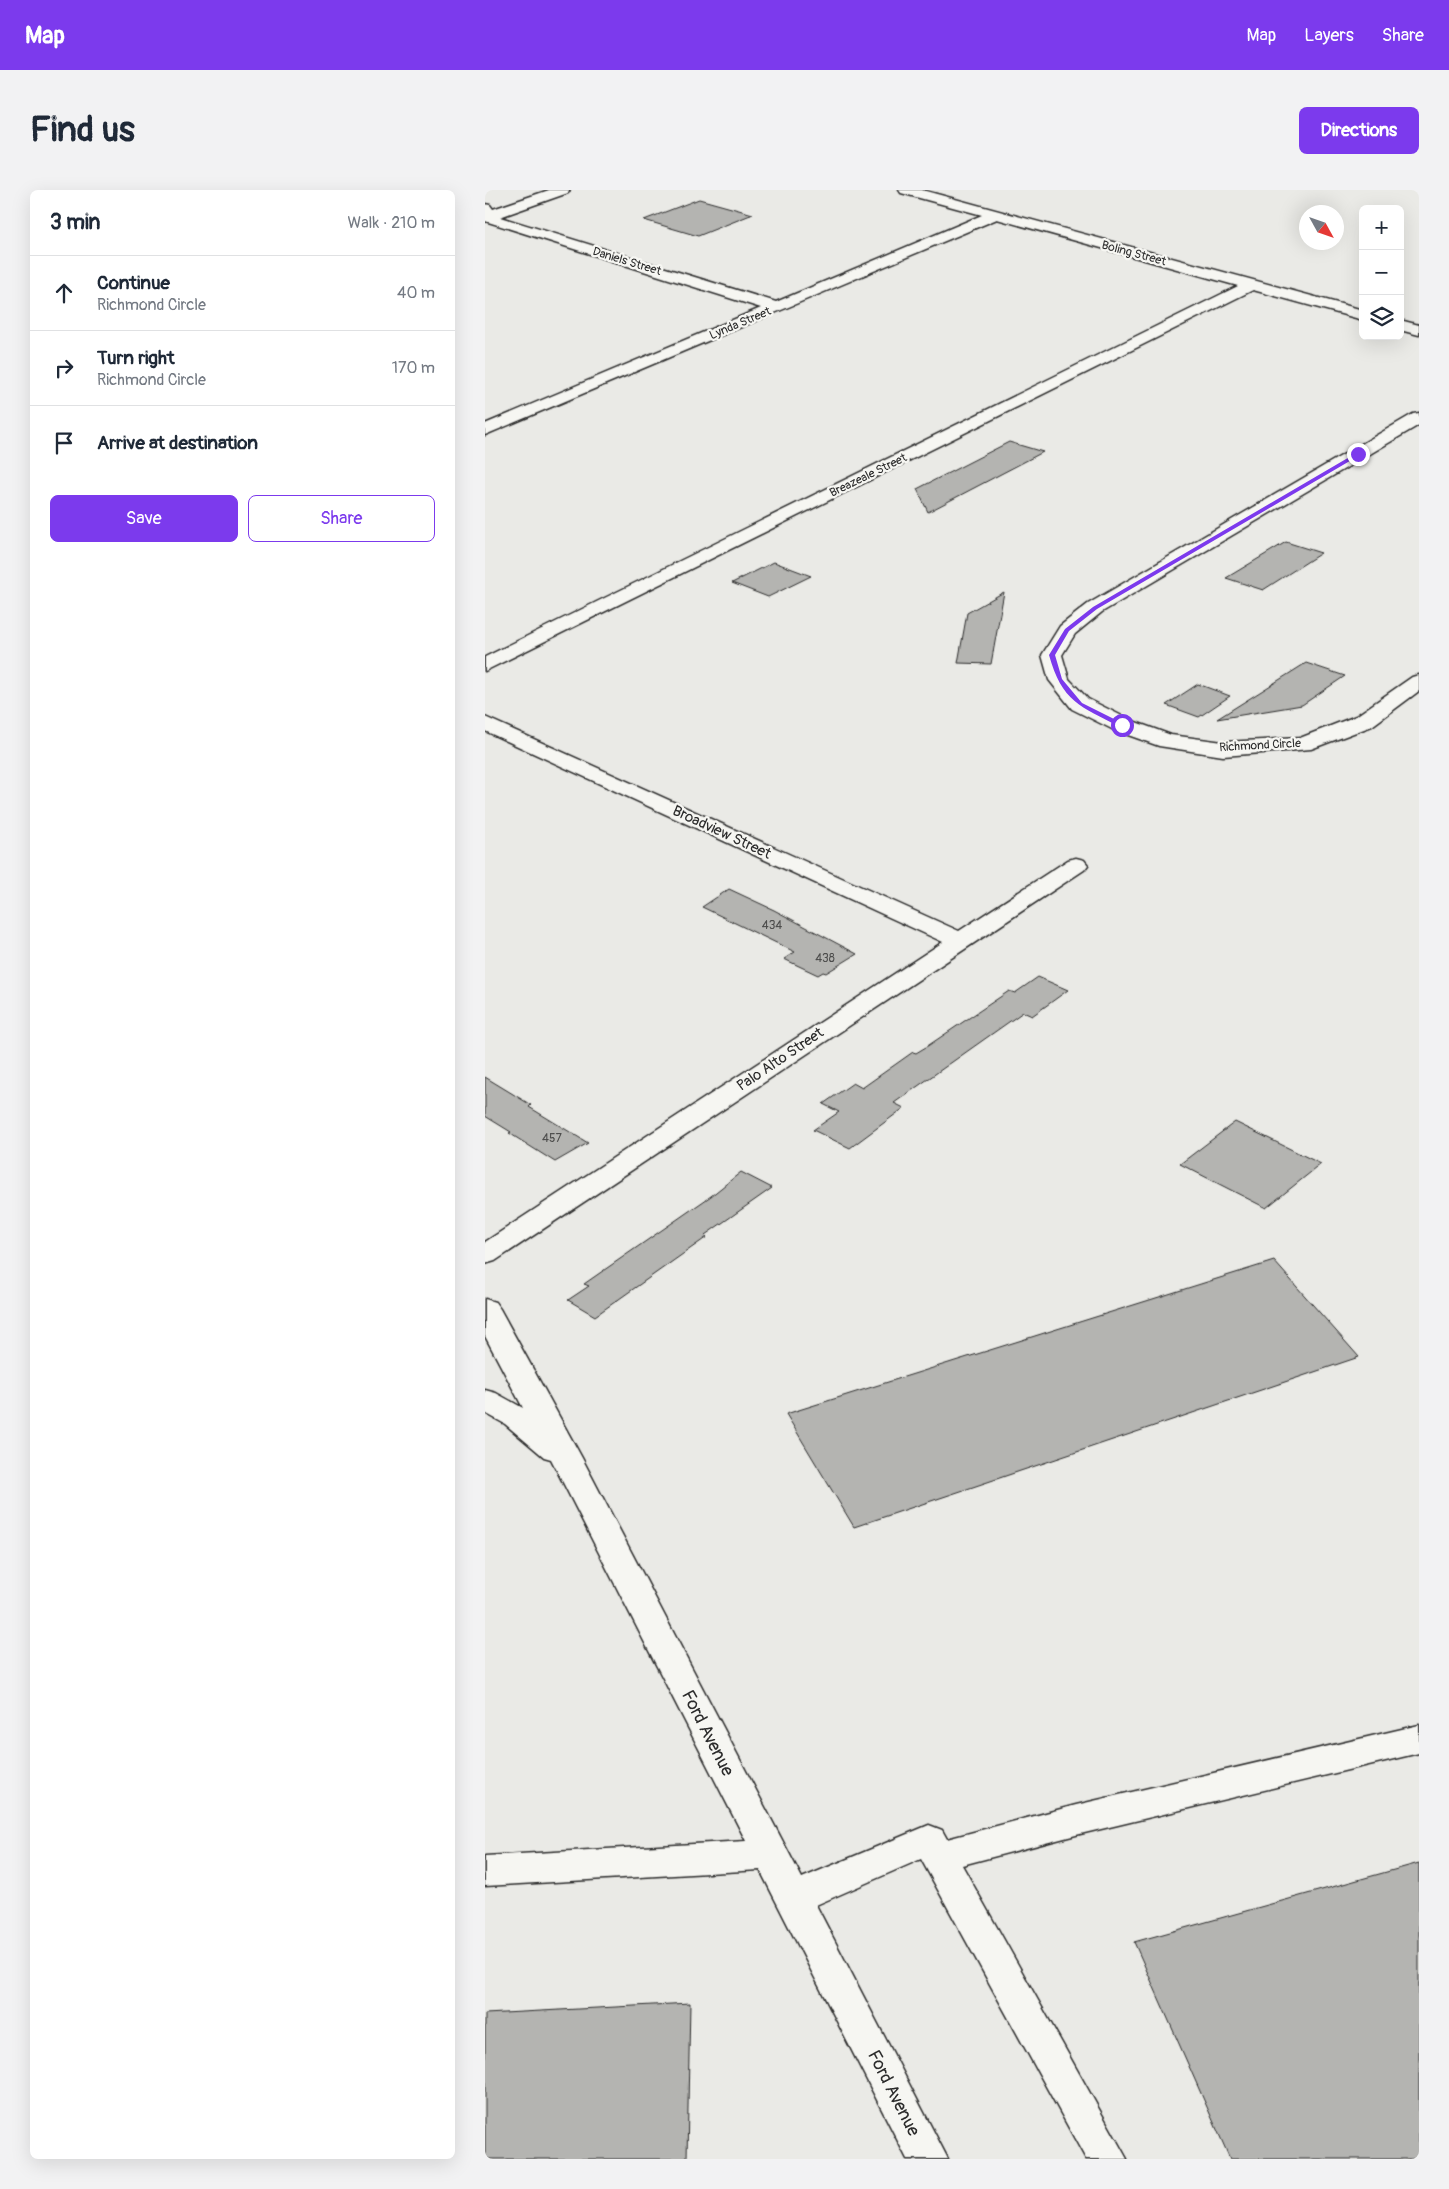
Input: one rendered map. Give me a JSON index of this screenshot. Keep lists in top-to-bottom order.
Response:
{
  "streets": {
    "street": [
      "Boling Street",
      "Daniels Street",
      "Lynda Street",
      "Breazeale Street",
      "Richmond Circle",
      "Broadview Street",
      "Palo Alto Street",
      "Ford Avenue"
    ]
  },
  "crossings": [
    ["Boling Street", "Lynda Street"],
    ["Boling Street", "Breazeale Street"],
    ["Daniels Street", "Lynda Street"],
    ["Broadview Street", "Palo Alto Street"]
  ],
  "house_numbers": ["434", "438", "457"],
  "north": "bottom right",
  "page": {
    "header": "Map",
    "nav": ["Map", "Layers", "Share"],
    "buttons": [
      "Directions",
      ["Save", "Share"]
    ],
    "title": "Find us",
    "heading": ["3 min", "Walk · 210 m"],
    "map_buttons": ["+", "−"],
    "list": [
      ["Continue", "Richmond Circle", "40 m"],
      ["Turn right", "Richmond Circle", "170 m"],
      "Arrive at destination"
    ]
  }
}
